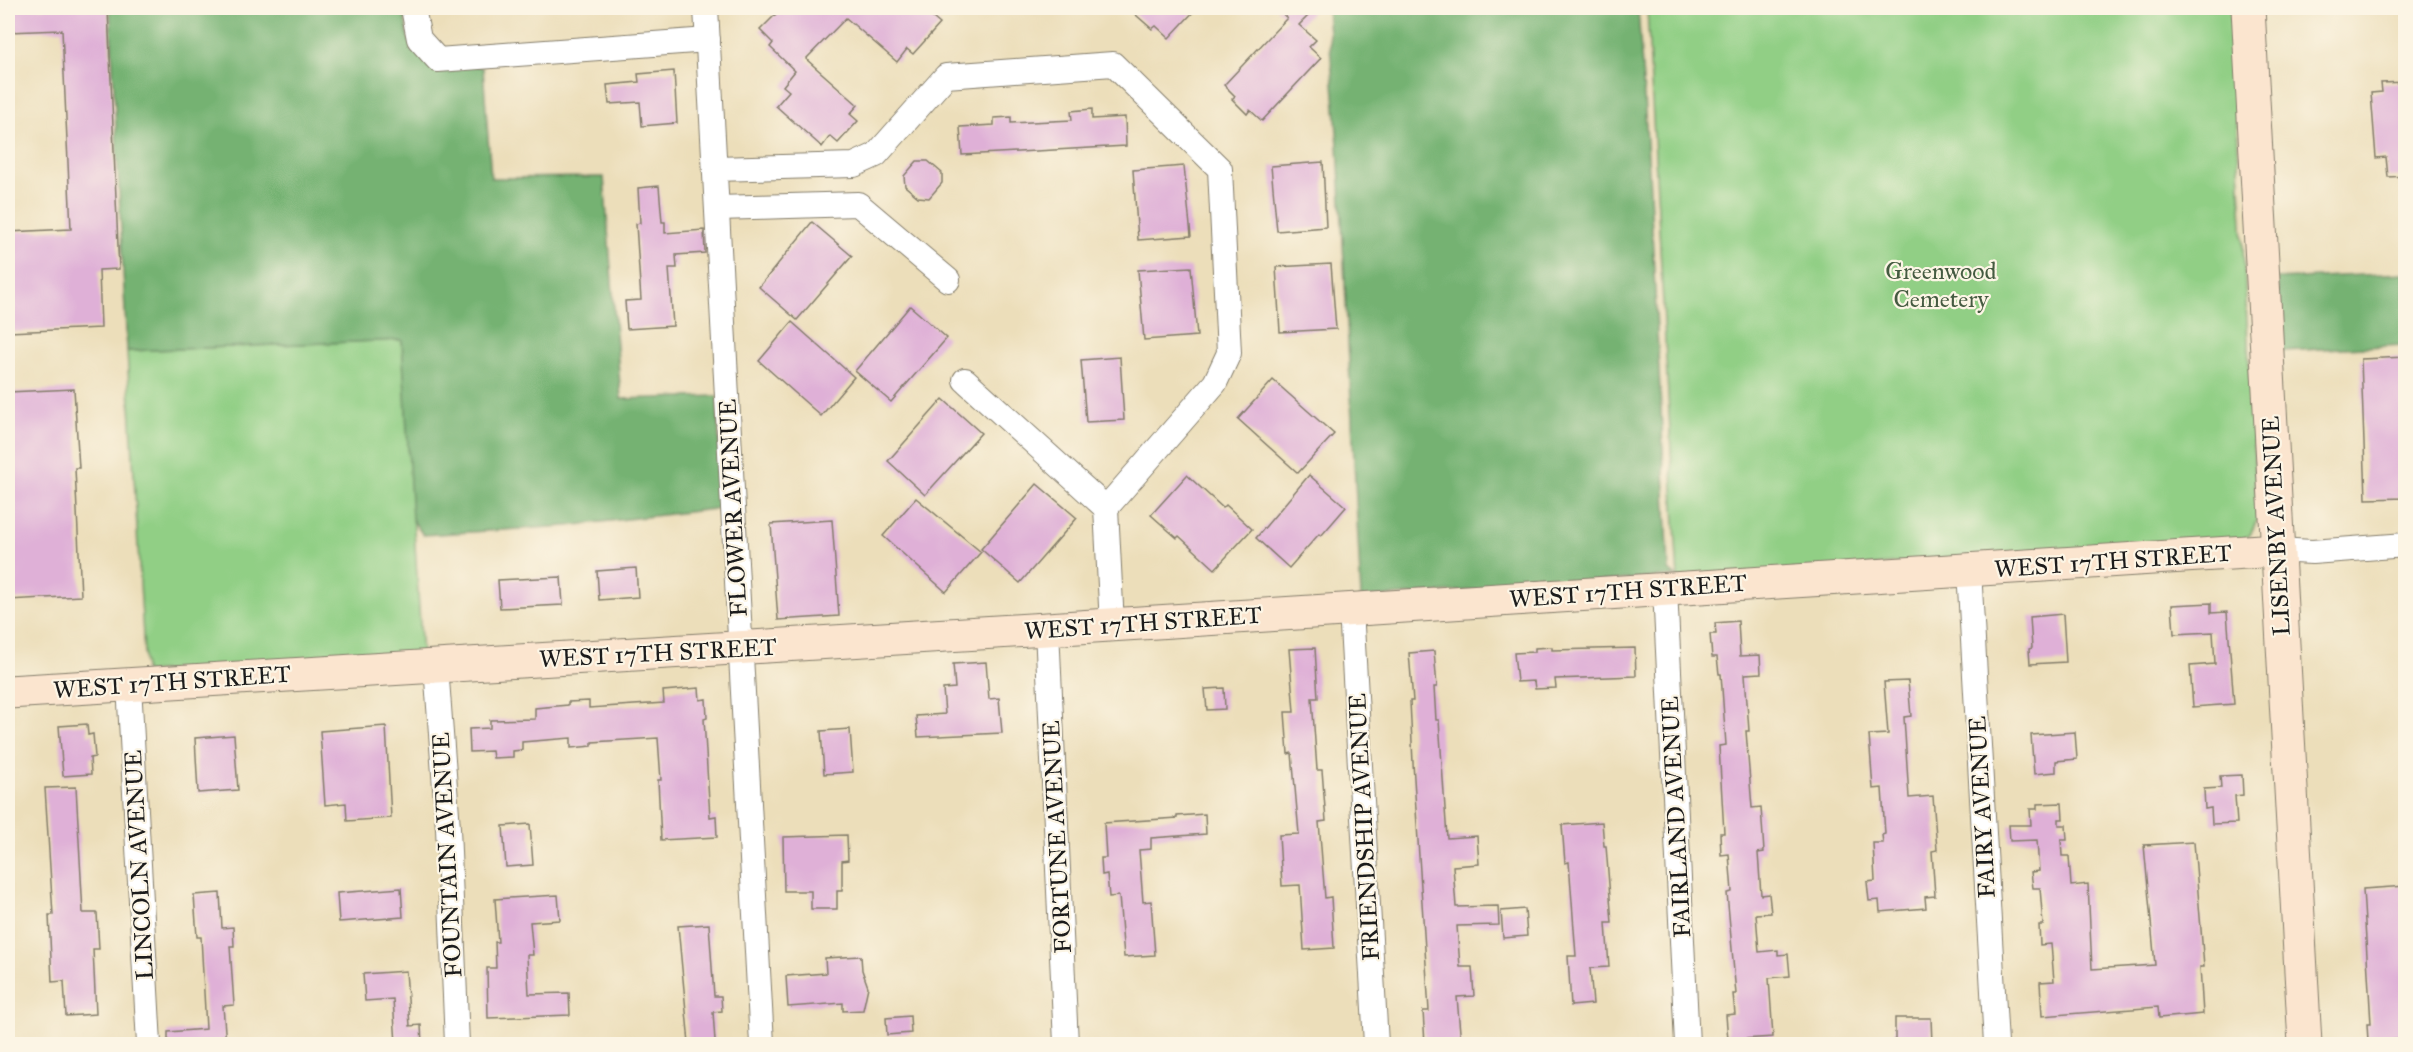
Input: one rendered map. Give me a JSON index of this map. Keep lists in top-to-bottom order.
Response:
{
  "streets": {
    "main road": ["LISENBY AVENUE", "WEST 17TH STREET"],
    "street": [
      "FLOWER AVENUE",
      "FAIRY AVENUE",
      "FAIRLAND AVENUE",
      "FRIENDSHIP AVENUE",
      "FORTUNE AVENUE",
      "FOUNTAIN AVENUE",
      "LINCOLN AVENUE"
    ]
  },
  "crossings": [
    ["FLOWER AVENUE", "WEST 17TH STREET"],
    ["LISENBY AVENUE", "WEST 17TH STREET"],
    ["WEST 17TH STREET", "FAIRY AVENUE"],
    ["WEST 17TH STREET", "FAIRLAND AVENUE"],
    ["WEST 17TH STREET", "FRIENDSHIP AVENUE"],
    ["WEST 17TH STREET", "FORTUNE AVENUE"],
    ["WEST 17TH STREET", "FOUNTAIN AVENUE"],
    ["WEST 17TH STREET", "LINCOLN AVENUE"]
  ],
  "parks": ["Greenwood Cemetery"]
}
